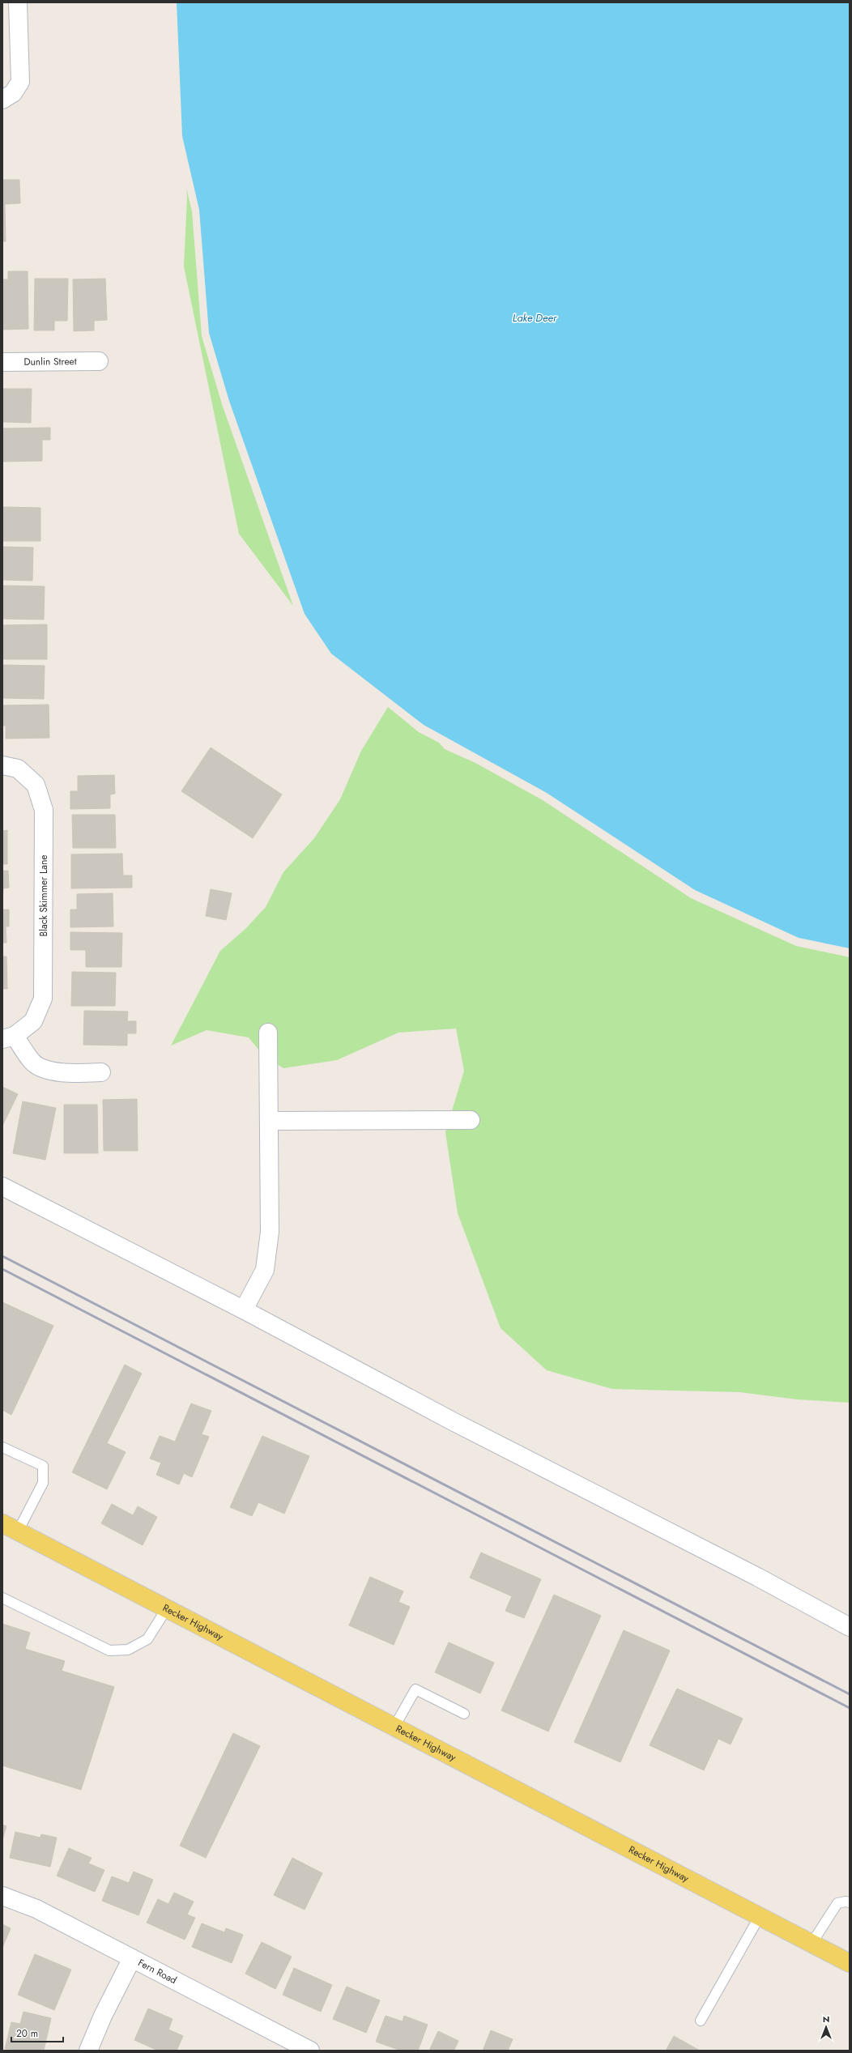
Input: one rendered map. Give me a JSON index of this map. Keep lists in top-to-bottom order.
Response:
{
  "streets": {
    "main road": ["Recker Highway"],
    "street": ["Dunlin Street", "Black Skimmer Lane", "Fern Road"]
  },
  "water": ["Lake Deer"],
  "scale_bar": "20 m",
  "north": "top"
}
